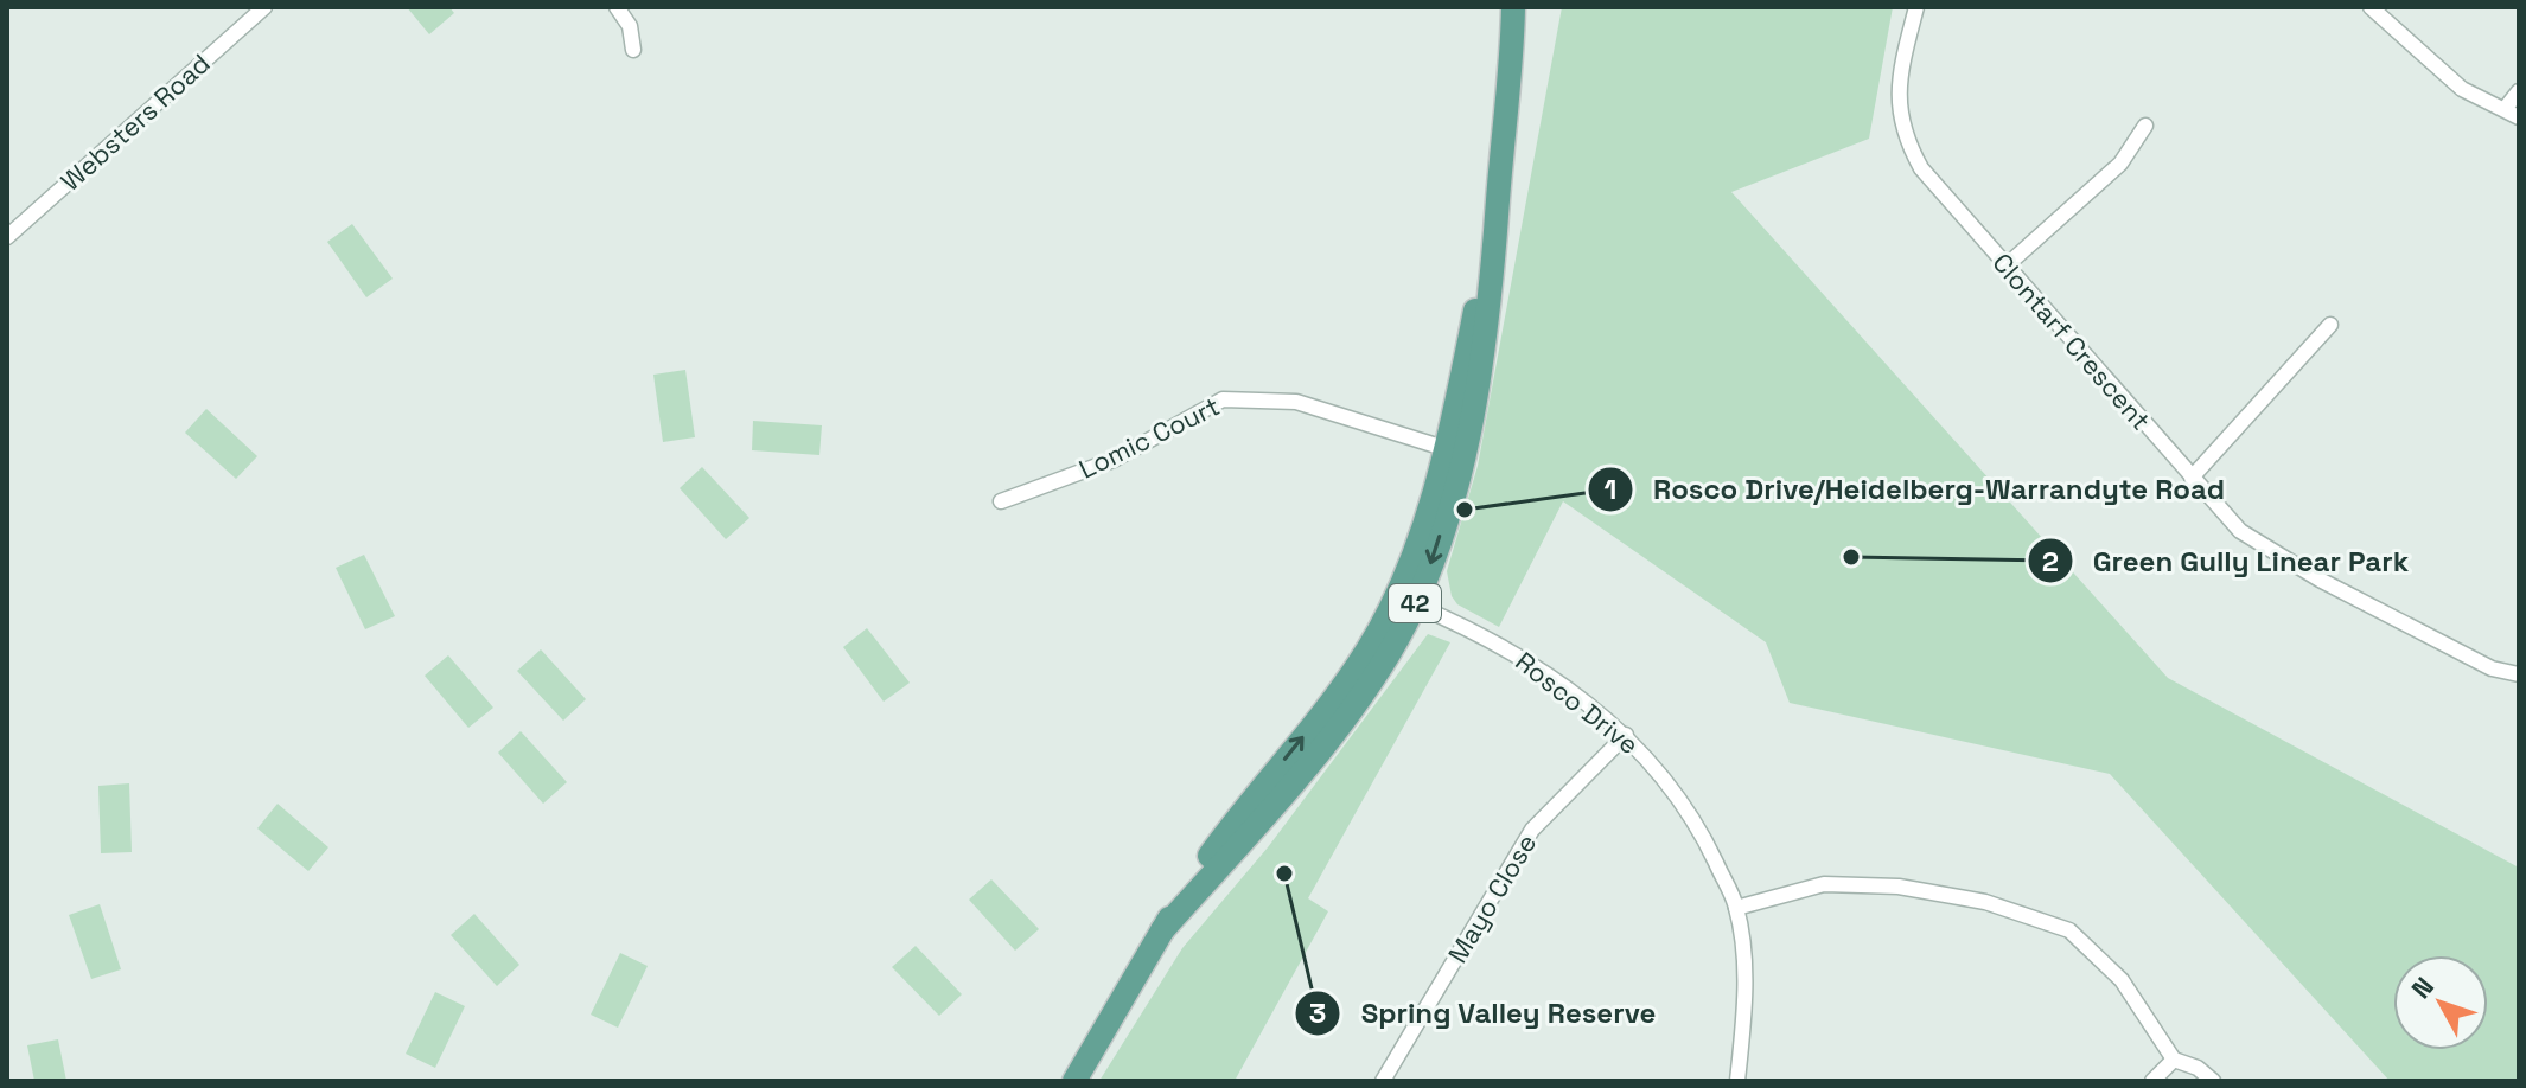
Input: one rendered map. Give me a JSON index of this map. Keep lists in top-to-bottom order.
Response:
{
  "streets": {
    "main road": ["42"],
    "street": [
      "Websters Road",
      "Clontarf Crescent",
      "Lomic Court",
      "Rosco Drive",
      "Mayo Close"
    ]
  },
  "crossings": [
    ["Lomic Court", "42"],
    ["42", "Rosco Drive"],
    ["Rosco Drive", "Mayo Close"]
  ],
  "places": ["Rosco Drive/Heidelberg-Warrandyte Road", "Green Gully Linear Park", "Spring Valley Reserve"],
  "north": "top left"
}
